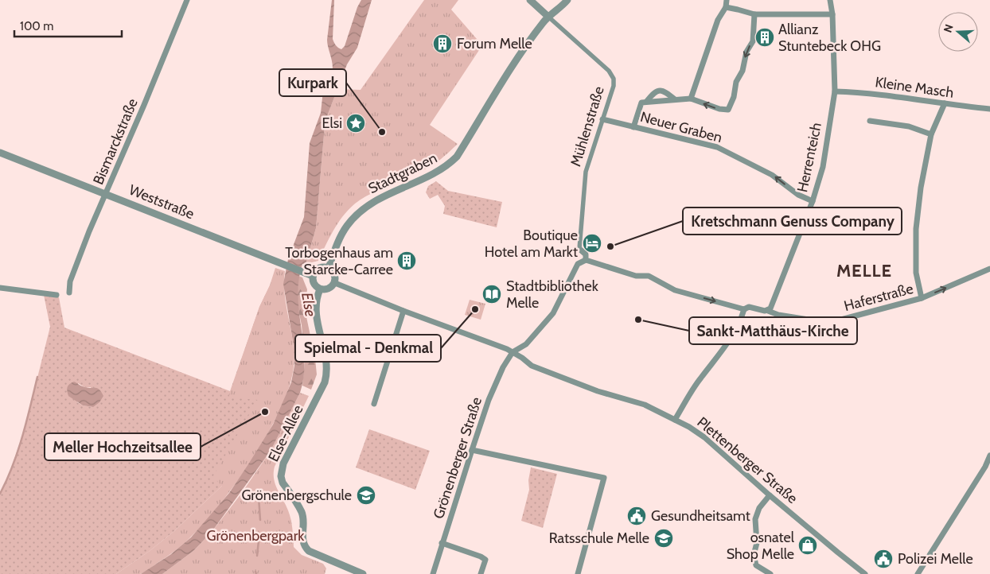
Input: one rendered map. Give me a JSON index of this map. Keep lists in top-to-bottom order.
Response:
{
  "streets": {
    "street": [
      "Kleine Masch",
      "Mühlenstraße",
      "Neuer Graben",
      "Bismarckstraße",
      "Herrenteich",
      "Stadtgraben",
      "Weststraße",
      "Haferstraße",
      "Else-Allee",
      "Grönenberger Straße",
      "Plettenberger Straße"
    ]
  },
  "crossings": [
    ["Kleine Masch", "Herrenteich"],
    ["Mühlenstraße", "Neuer Graben"],
    ["Mühlenstraße", "Stadtgraben"],
    ["Neuer Graben", "Herrenteich"],
    ["Bismarckstraße", "Weststraße"],
    ["Herrenteich", "Haferstraße"],
    ["Stadtgraben", "Weststraße"],
    ["Stadtgraben", "Else-Allee"],
    ["Weststraße", "Else-Allee"],
    ["Grönenberger Straße", "Plettenberger Straße"]
  ],
  "one_way": ["Neuer Graben"],
  "districts": ["MELLE"],
  "water": ["Else"],
  "parks": ["Grönenbergpark"],
  "places": {
    "building": ["Allianz Stuntebeck OHG", "Forum Melle", "Torbogenhaus am Starcke-Carree"],
    "place": ["Elsi"],
    "other": [
      "Kurpark",
      "Kretschmann Genuss Company",
      "Spielmal - Denkmal",
      "Sankt-Matthäus-Kirche",
      "Meller Hochzeitsallee"
    ],
    "hotel": ["Boutique Hotel am Markt"],
    "library": ["Stadtbibliothek Melle"],
    "school or university": ["Grönenbergschule", "Ratsschule Melle"],
    "public building": ["Gesundheitsamt", "Polizei Melle"],
    "shop": ["osnatel Shop Melle"]
  },
  "scale_bar": "100 m",
  "north": "left"
}
